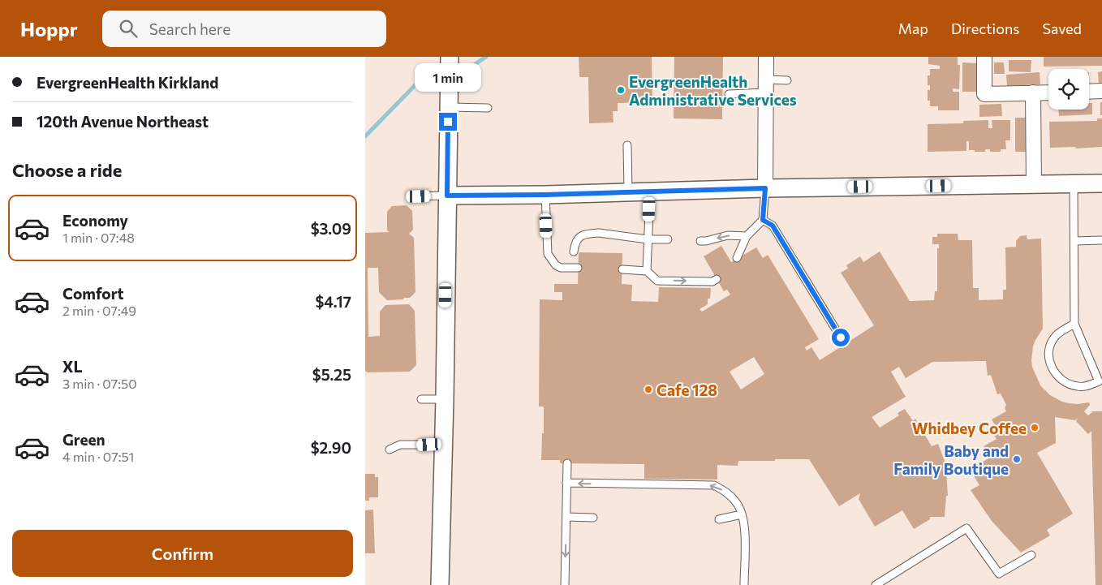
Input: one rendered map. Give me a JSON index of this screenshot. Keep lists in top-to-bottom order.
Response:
{
  "places": [
    "EvergreenHealth Administrative Services",
    "Cafe 128",
    "Whidbey Coffee",
    "Baby and Family Boutique"
  ],
  "page": {
    "header": "Hoppr",
    "search": "Search here",
    "nav": ["Map", "Directions", "Saved"],
    "banner": ["EvergreenHealth Kirkland", "120th Avenue Northeast"],
    "bubble": "1 min",
    "heading": "Choose a ride",
    "list": [
      {
        "name": "Economy",
        "note": "1 min · 07:48",
        "value": "$3.09"
      },
      {
        "name": "Comfort",
        "note": "2 min · 07:49",
        "value": "$4.17"
      },
      {
        "name": "XL",
        "note": "3 min · 07:50",
        "value": "$5.25"
      },
      {
        "name": "Green",
        "note": "4 min · 07:51",
        "value": "$2.90"
      }
    ],
    "buttons": "Confirm"
  }
}
